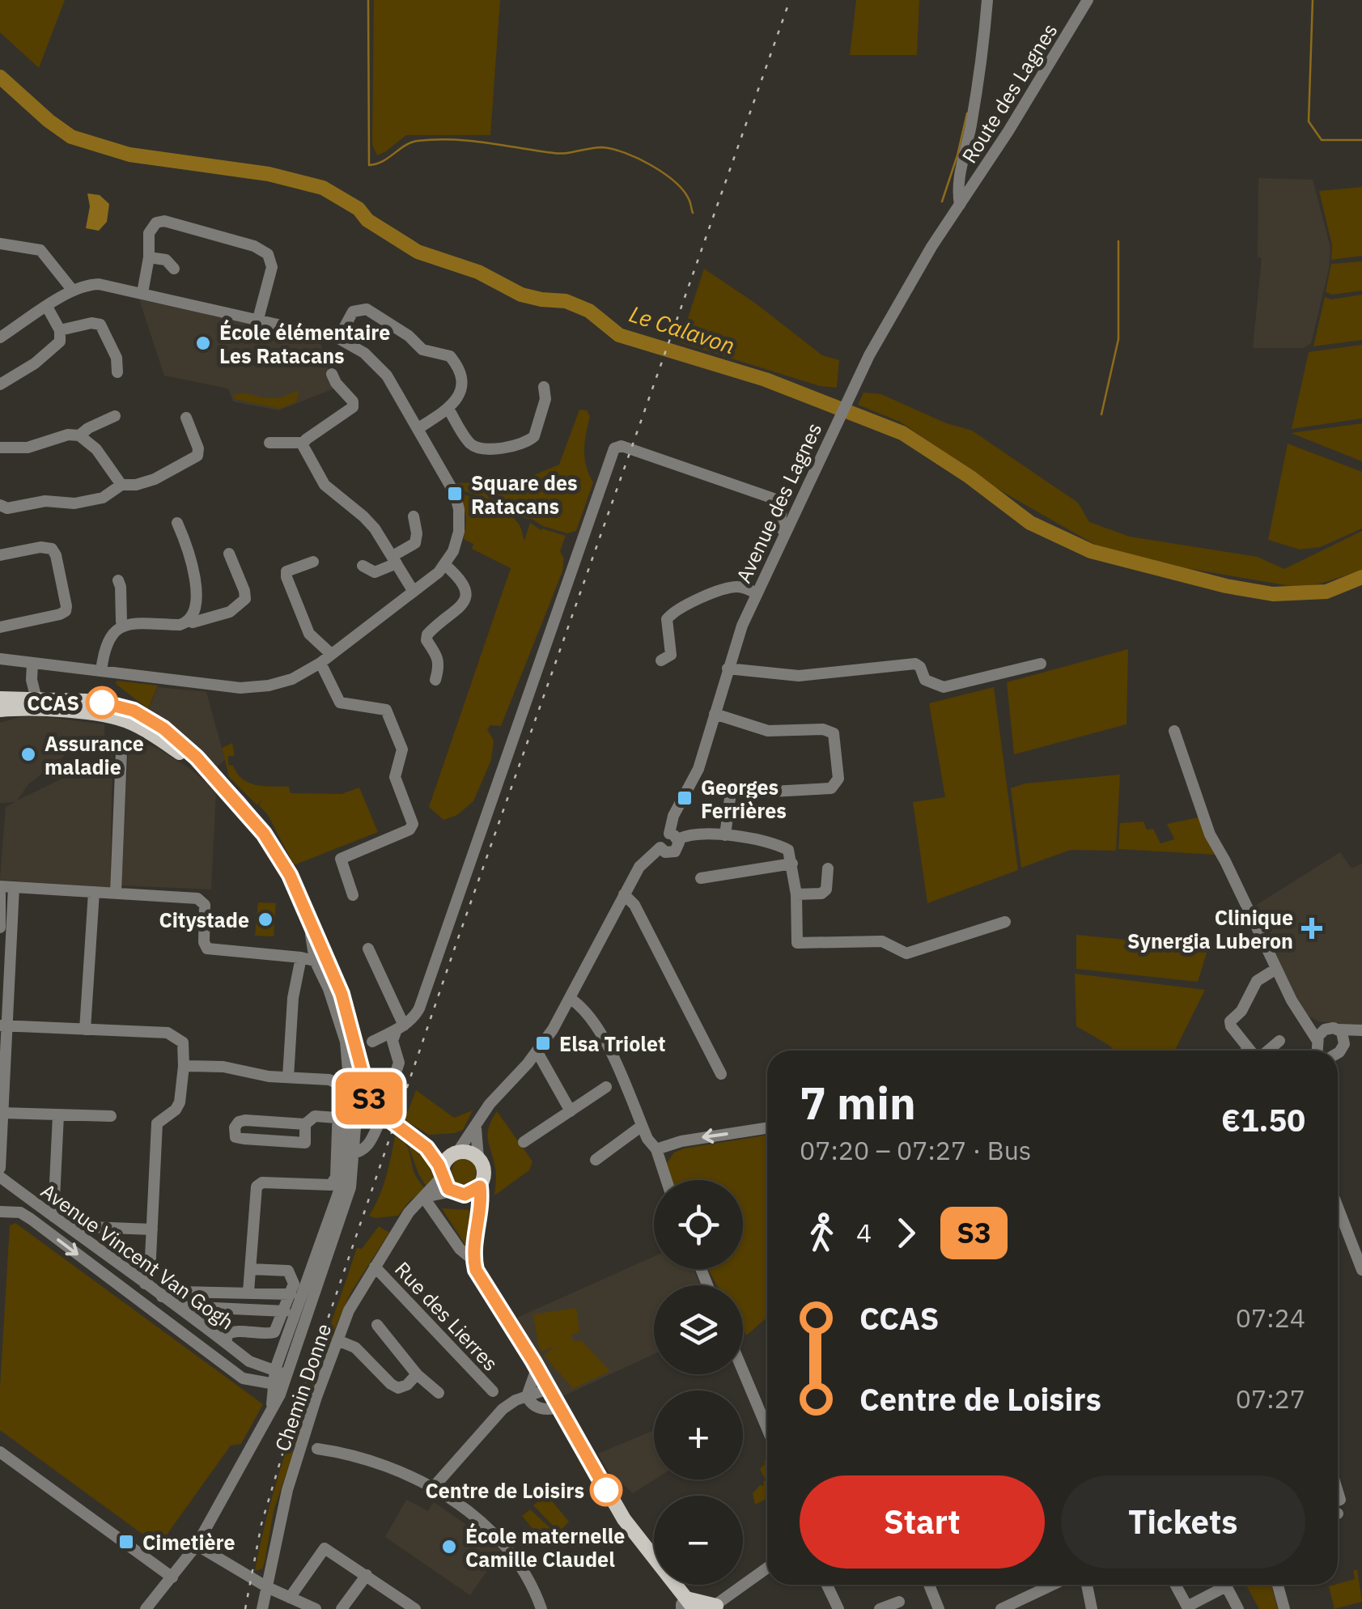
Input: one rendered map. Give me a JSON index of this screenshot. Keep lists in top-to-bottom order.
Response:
{
  "streets": {
    "street": [
      "Route des Lagnes",
      "Avenue des Lagnes",
      "Avenue Vincent Van Gogh",
      "Rue des Lierres",
      "Chemin Donne"
    ]
  },
  "crossings": [
    ["Route des Lagnes", "Avenue des Lagnes"],
    ["Rue des Lierres", "Chemin Donne"]
  ],
  "water": ["Le Calavon"],
  "places": {
    "other": [
      "École élémentaire Les Ratacans",
      "CCAS",
      "Assurance maladie",
      "Citystade",
      "Centre de Loisirs",
      "École maternelle Camille Claudel"
    ],
    "transit": [
      "Square des Ratacans",
      "Georges Ferrières",
      "Elsa Triolet",
      "Cimetière"
    ],
    "health": ["Clinique Synergia Luberon"]
  },
  "lines": ["bus line S3"],
  "page": {
    "on_map": "S3",
    "heading": ["7 min", "07:20 – 07:27 · Bus", "€1.50"],
    "map_buttons": ["+", "−"],
    "legs": ["4", "S3"],
    "list": [
      {
        "name": "CCAS",
        "value": "07:24"
      },
      {
        "name": "Centre de Loisirs",
        "value": "07:27"
      }
    ],
    "buttons": ["Start", "Tickets"]
  }
}
